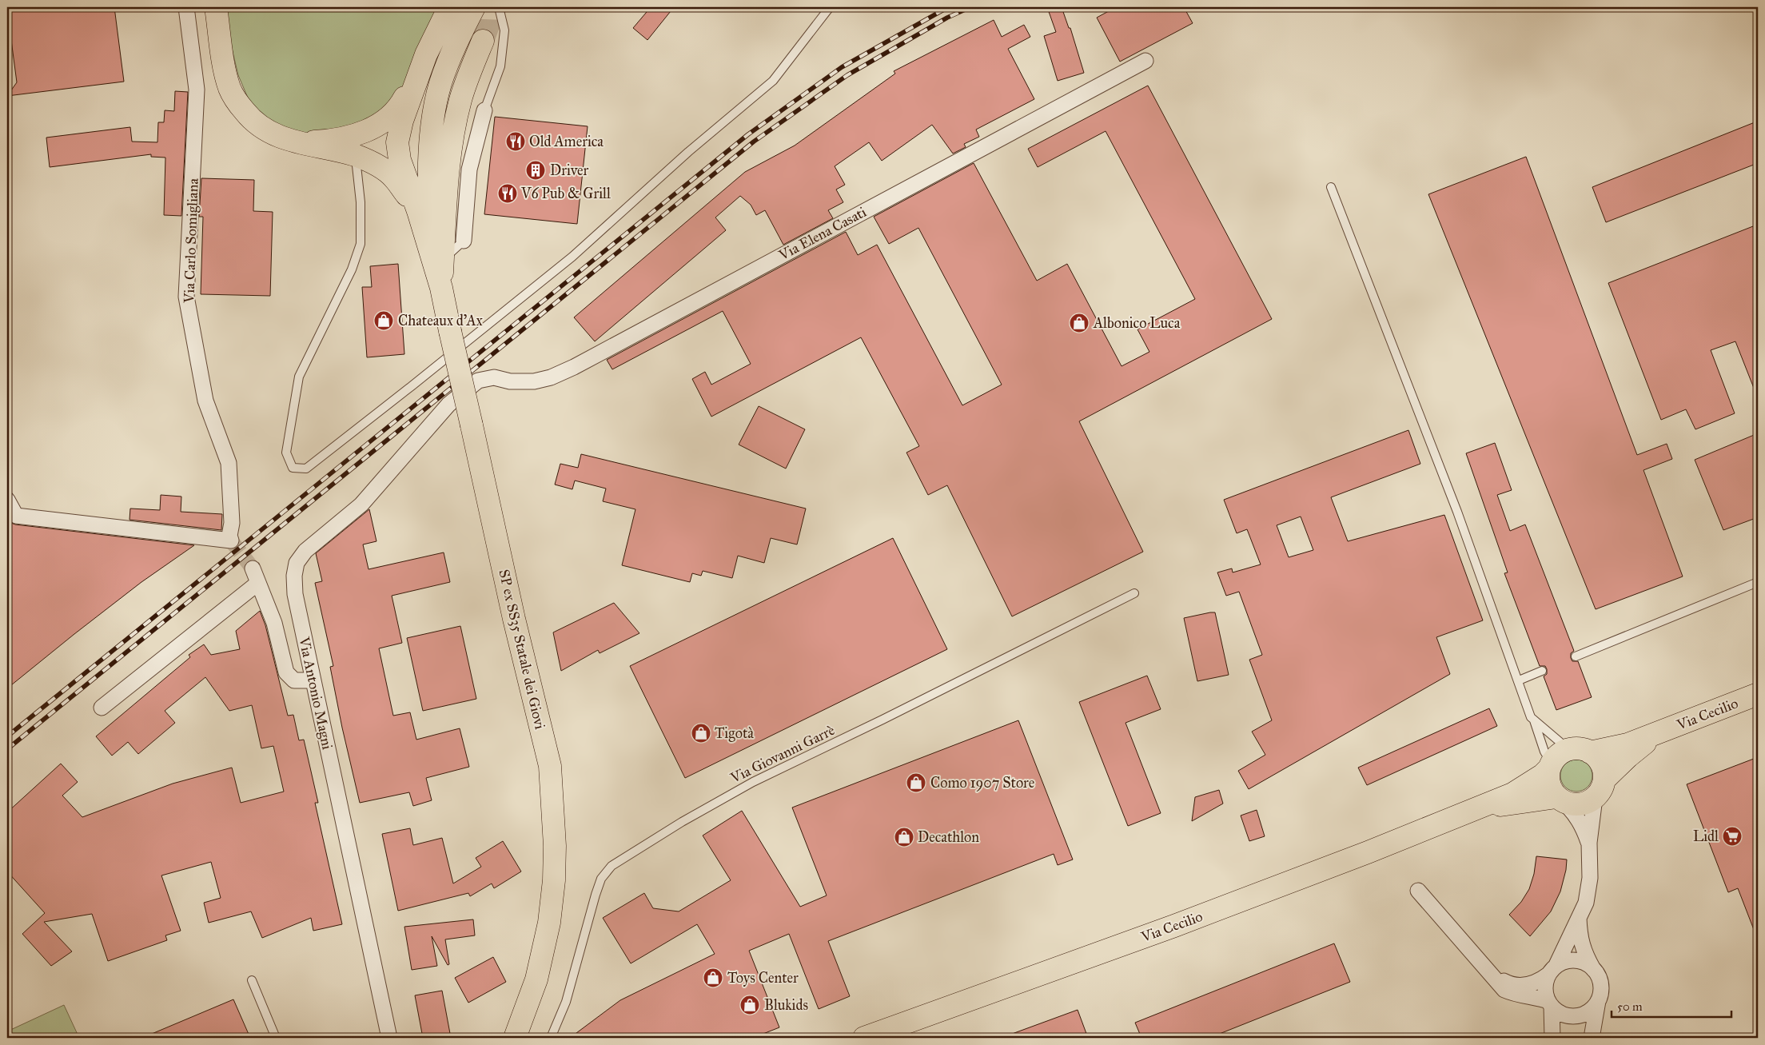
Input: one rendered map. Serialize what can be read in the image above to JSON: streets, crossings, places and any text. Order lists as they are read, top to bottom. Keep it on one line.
{"streets":{"main road":["SP ex SS35 Statale dei Giovi","Via Cecilio"],"street":["Via Elena Casati","Via Carlo Somigliana","Via Antonio Magni"],"lane":["Via Giovanni Garrè"]},"crossings":[["Via Elena Casati","Via Antonio Magni"]],"places":{"restaurant":["Old America","V6 Pub & Grill"],"building":["Driver"],"shop":["Chateaux d'Ax","Albonico Luca","Tigotà","Como 1907 Store","Decathlon","Toys Center","Blukids"],"supermarket":["Lidl"]},"scale_bar":"50 m"}
